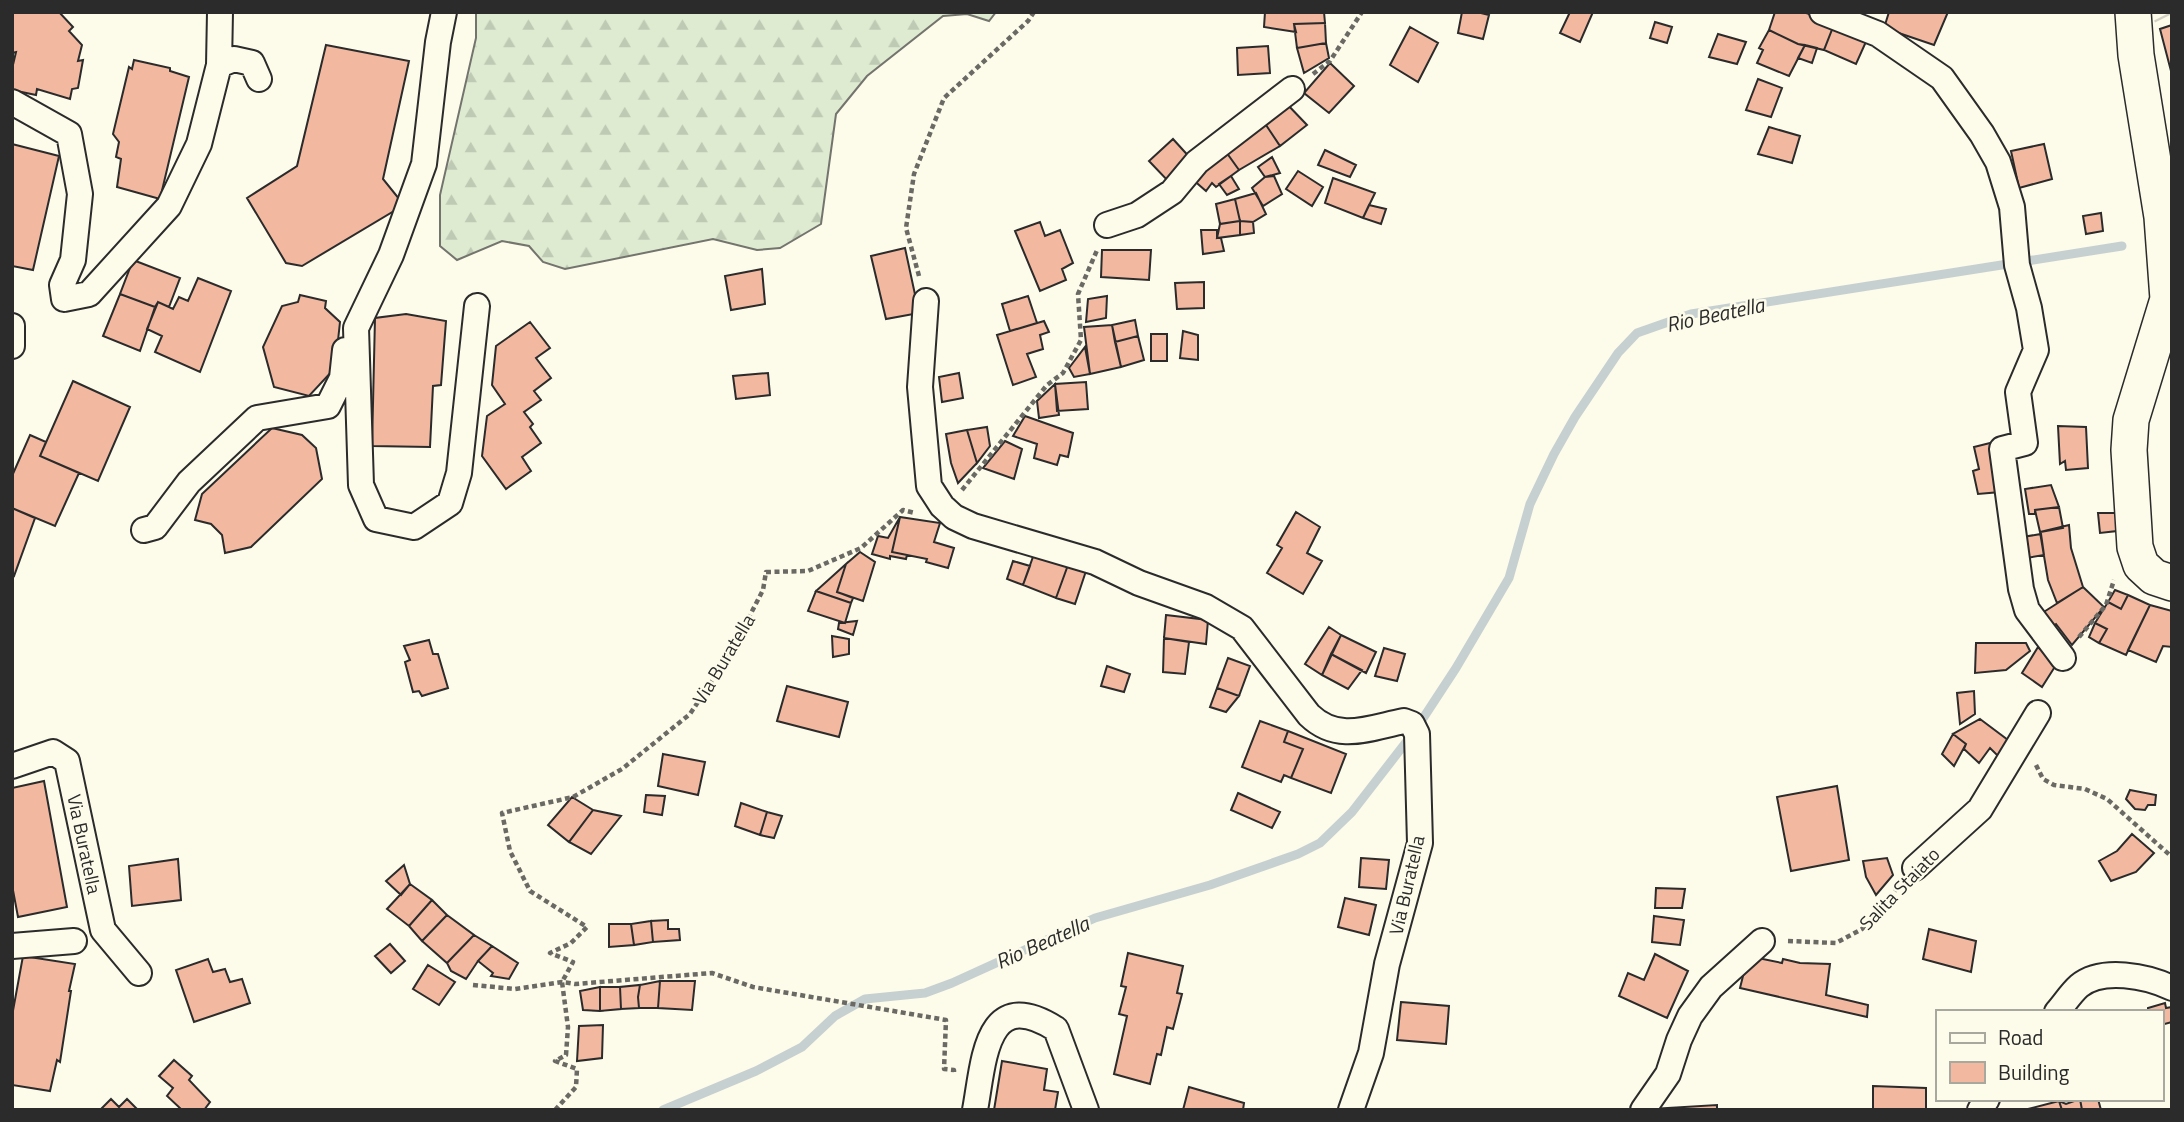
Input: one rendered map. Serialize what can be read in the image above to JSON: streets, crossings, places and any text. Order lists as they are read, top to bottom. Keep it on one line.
{"streets":{"street":["Via Buratella","Salita Staiato"]},"water":["Rio Beatella"],"legend":["Road","Building"]}
